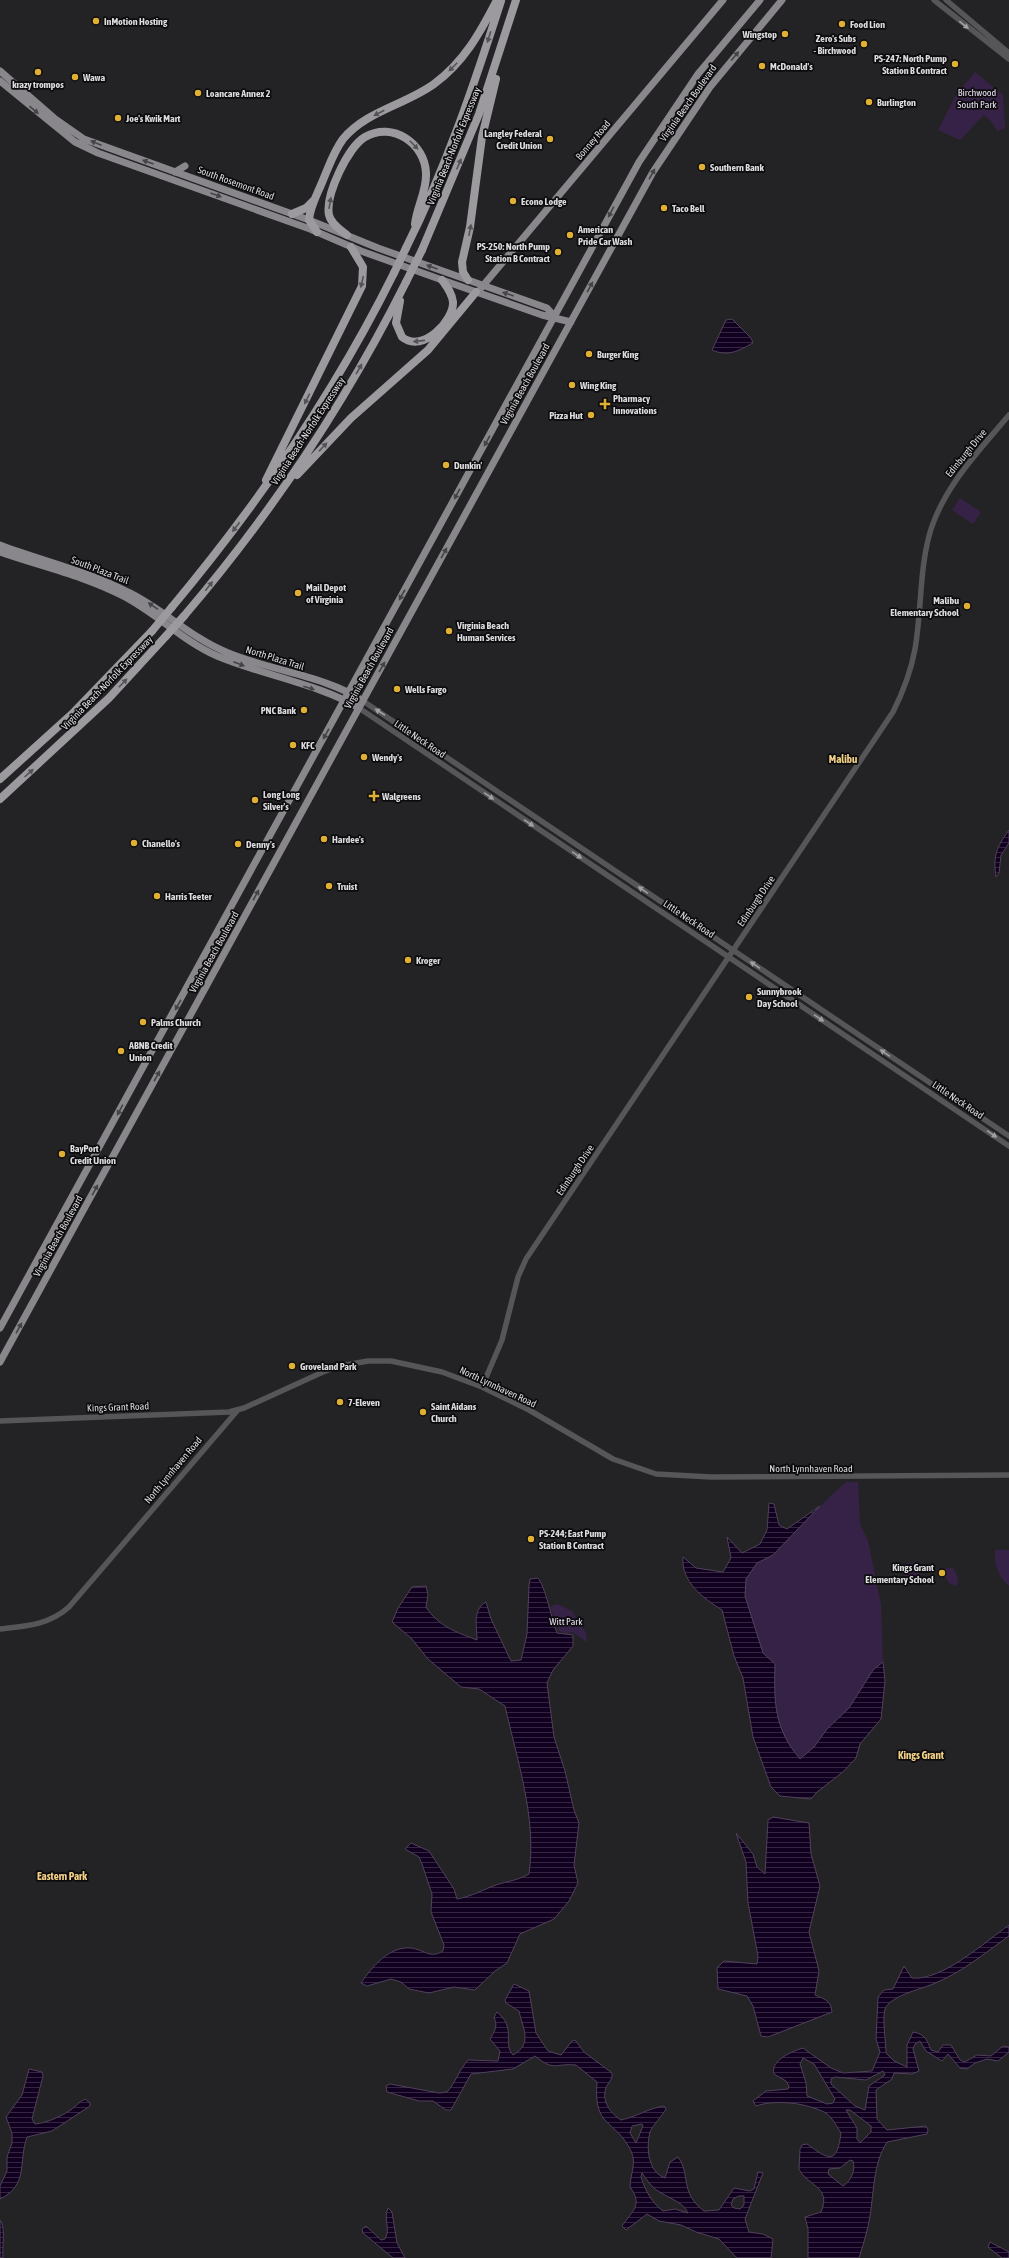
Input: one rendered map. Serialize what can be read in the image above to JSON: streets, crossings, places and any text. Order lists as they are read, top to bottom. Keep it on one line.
{"streets":{"highway":["Virginia Beach-Norfolk Expressway"],"main road":["Virginia Beach Boulevard","Bonney Road","South Rosemont Road","South Plaza Trail","North Plaza Trail"],"street":["Edinburgh Drive","Little Neck Road","North Lynnhaven Road","Kings Grant Road"]},"crossings":[["Virginia Beach Boulevard","South Rosemont Road"],["Virginia Beach Boulevard","North Plaza Trail"],["Virginia Beach Boulevard","Little Neck Road"],["Bonney Road","South Rosemont Road"],["Edinburgh Drive","Little Neck Road"],["Edinburgh Drive","North Lynnhaven Road"],["South Plaza Trail","North Plaza Trail"],["North Plaza Trail","Little Neck Road"],["North Lynnhaven Road","Kings Grant Road"]],"districts":["Malibu","Kings Grant","Eastern Park"],"parks":["Birchwood South Park","Witt Park"],"places":{"other":["InMotion Hosting","Food Lion","Wingstop","Zero's Subs - Birchwood","PS-247: North Pump Station B Contract","McDonald's","krazy trompos","Wawa","Loancare Annex 2","Burlington","Joe's Kwik Mart","Langley Federal Credit Union","Southern Bank","Econo Lodge","Taco Bell","American Pride Car Wash","PS-250: North Pump Station B Contract","Burger King","Wing King","Pizza Hut","Dunkin'","Mail Depot of Virginia","Malibu Elementary School","Virginia Beach Human Services","Wells Fargo","PNC Bank","KFC","Wendy's","Long Long Silver's","Hardee's","Chanello's","Denny's","Truist","Harris Teeter","Kroger","Sunnybrook Day School","Palms Church","ABNB Credit Union","BayPort Credit Union","Groveland Park","7-Eleven","Saint Aidans Church","PS-244; East Pump Station B Contract","Kings Grant Elementary School"],"health":["Pharmacy Innovations","Walgreens"]}}
